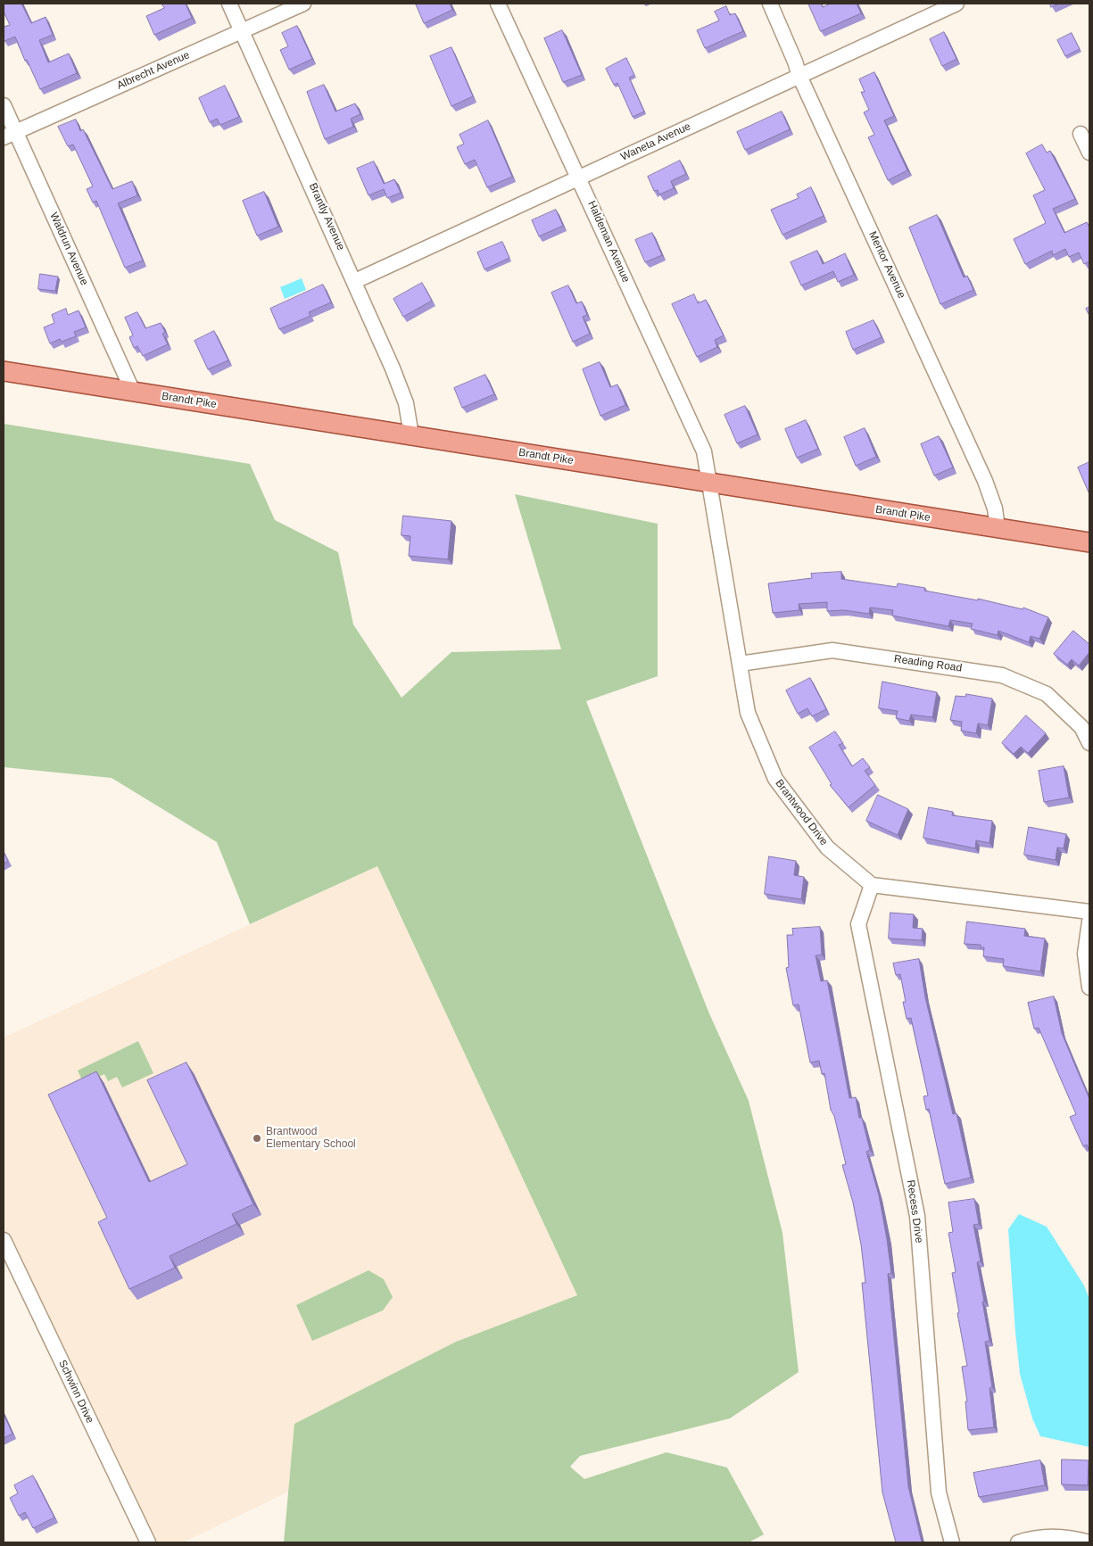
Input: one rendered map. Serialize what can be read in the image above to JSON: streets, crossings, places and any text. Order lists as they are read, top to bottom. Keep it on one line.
{"streets":{"main road":["Brandt Pike"],"street":["Albrecht Avenue","Waneta Avenue","Brantly Avenue","Haldeman Avenue","Waldrun Avenue","Mentor Avenue","Reading Road","Brantwood Drive","Recess Drive","Schwinn Drive"]},"crossings":[["Albrecht Avenue","Brantly Avenue"],["Albrecht Avenue","Waldrun Avenue"],["Waneta Avenue","Brantly Avenue"],["Waneta Avenue","Haldeman Avenue"],["Waneta Avenue","Mentor Avenue"],["Brantly Avenue","Brandt Pike"],["Haldeman Avenue","Brandt Pike"],["Haldeman Avenue","Brantwood Drive"],["Waldrun Avenue","Brandt Pike"],["Mentor Avenue","Brandt Pike"],["Brandt Pike","Brantwood Drive"],["Reading Road","Brantwood Drive"],["Brantwood Drive","Recess Drive"]],"places":["Brantwood Elementary School"]}
